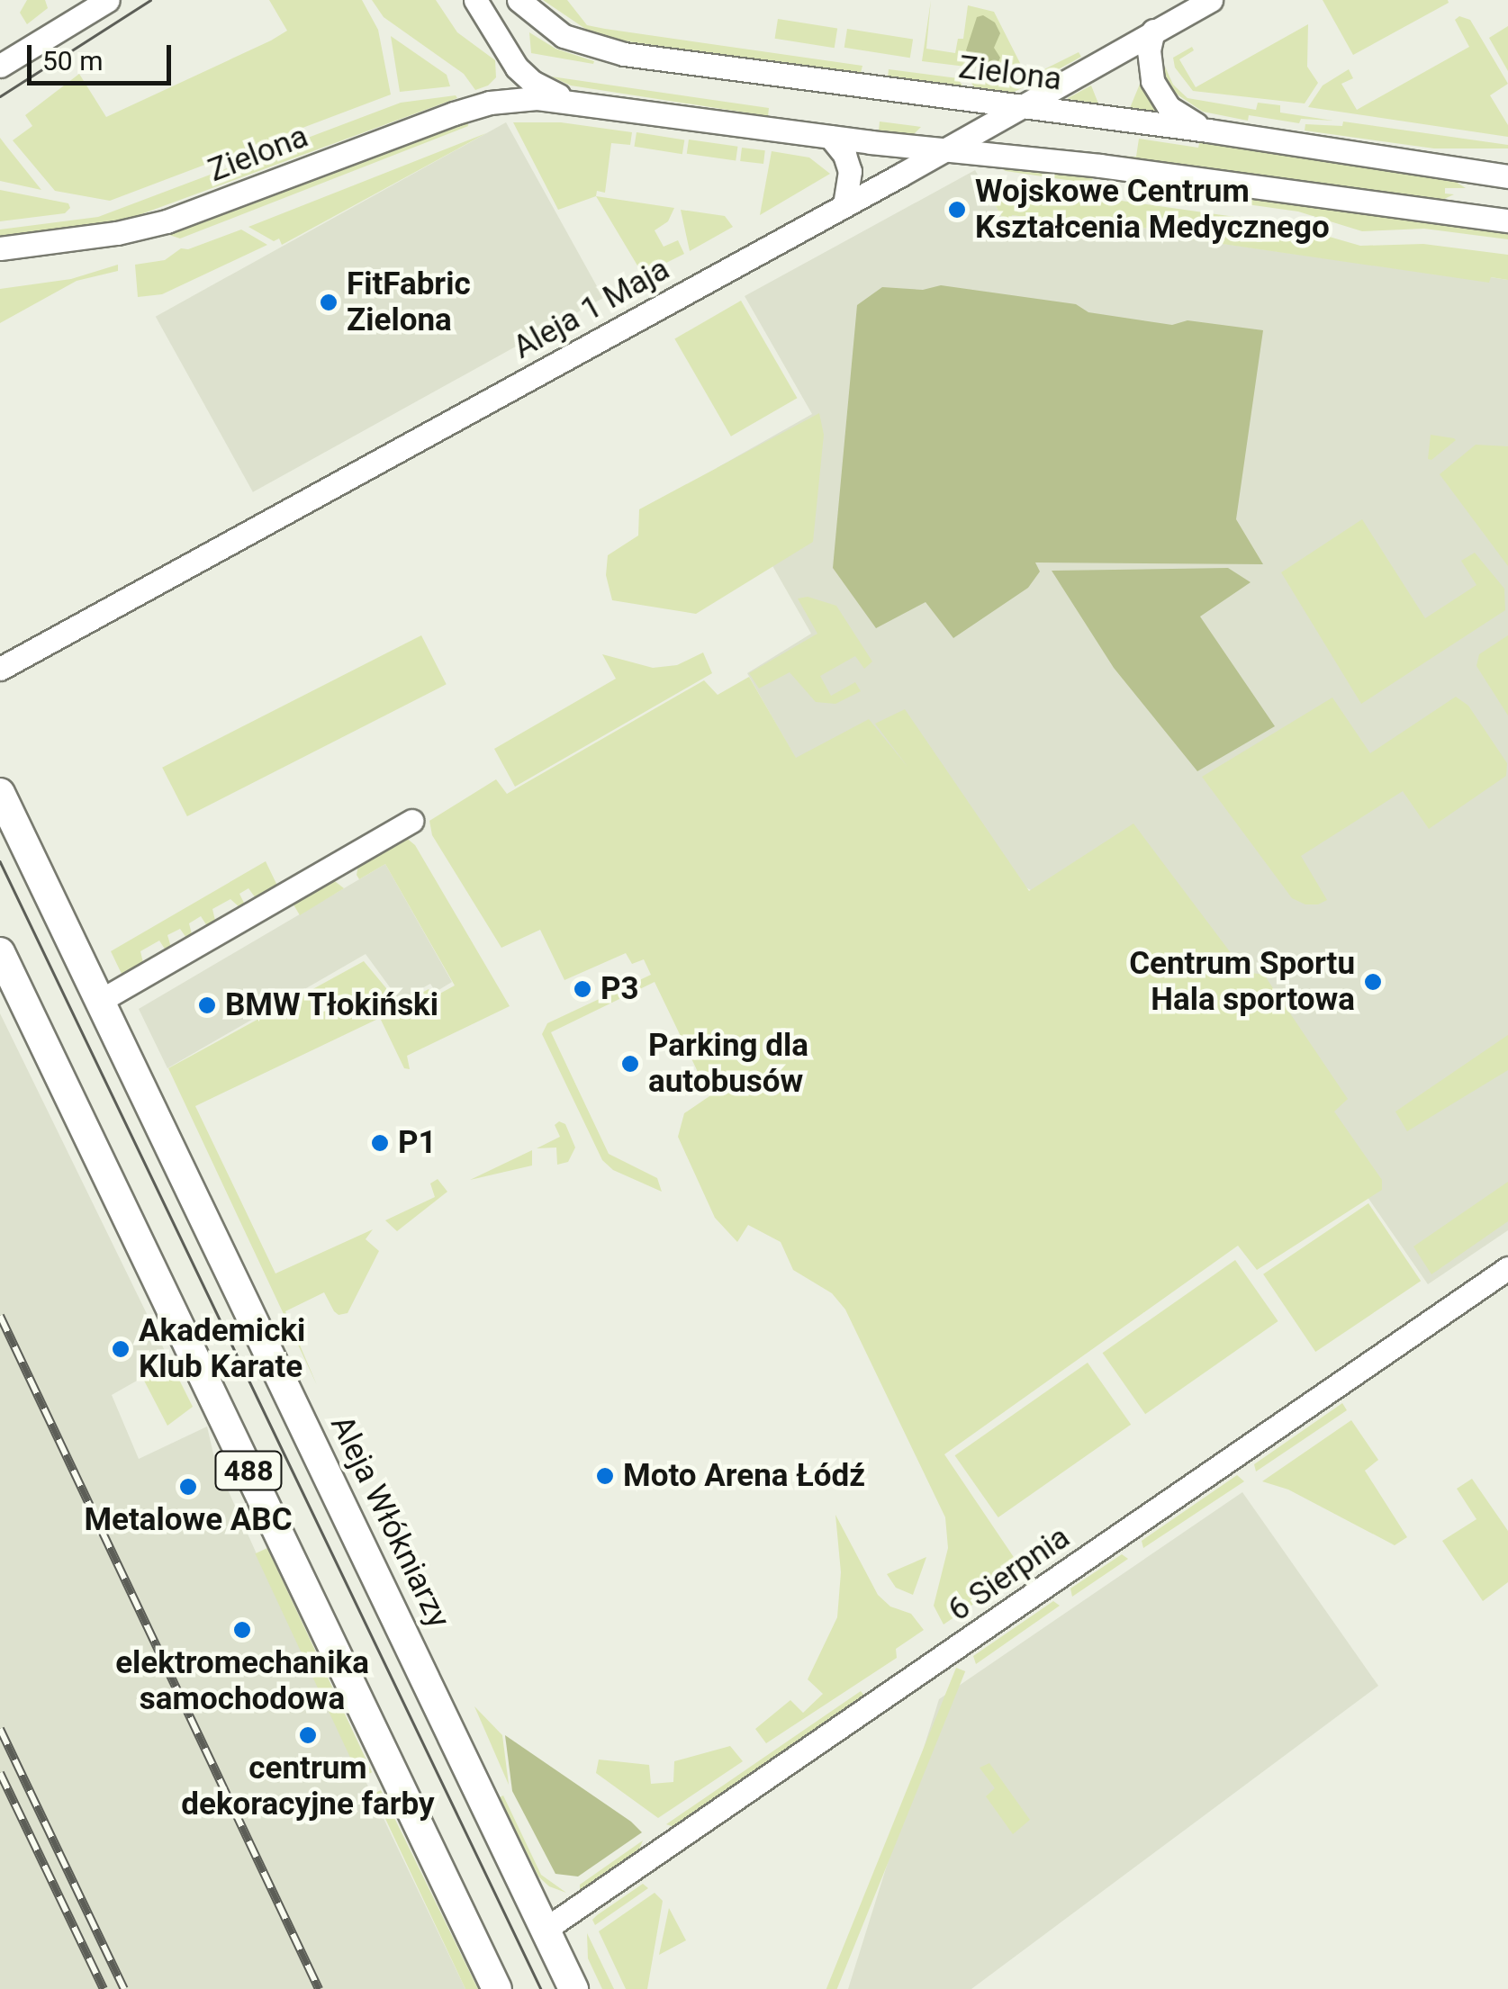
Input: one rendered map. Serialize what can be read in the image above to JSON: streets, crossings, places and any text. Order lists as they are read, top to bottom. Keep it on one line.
{"streets":{"main road":["488","Aleja Włókniarzy"],"street":["Zielona","Aleja 1 Maja","6 Sierpnia"]},"crossings":[["Zielona","Aleja 1 Maja"],["Aleja Włókniarzy","6 Sierpnia"]],"places":["Wojskowe Centrum Kształcenia Medycznego","FitFabric Zielona","Centrum Sportu Hala sportowa","P3","BMW Tłokiński","Parking dla autobusów","P1","Akademicki Klub Karate","Moto Arena Łódź","Metalowe ABC","elektromechanika samochodowa","centrum dekoracyjne farby"],"scale_bar":"50 m"}
